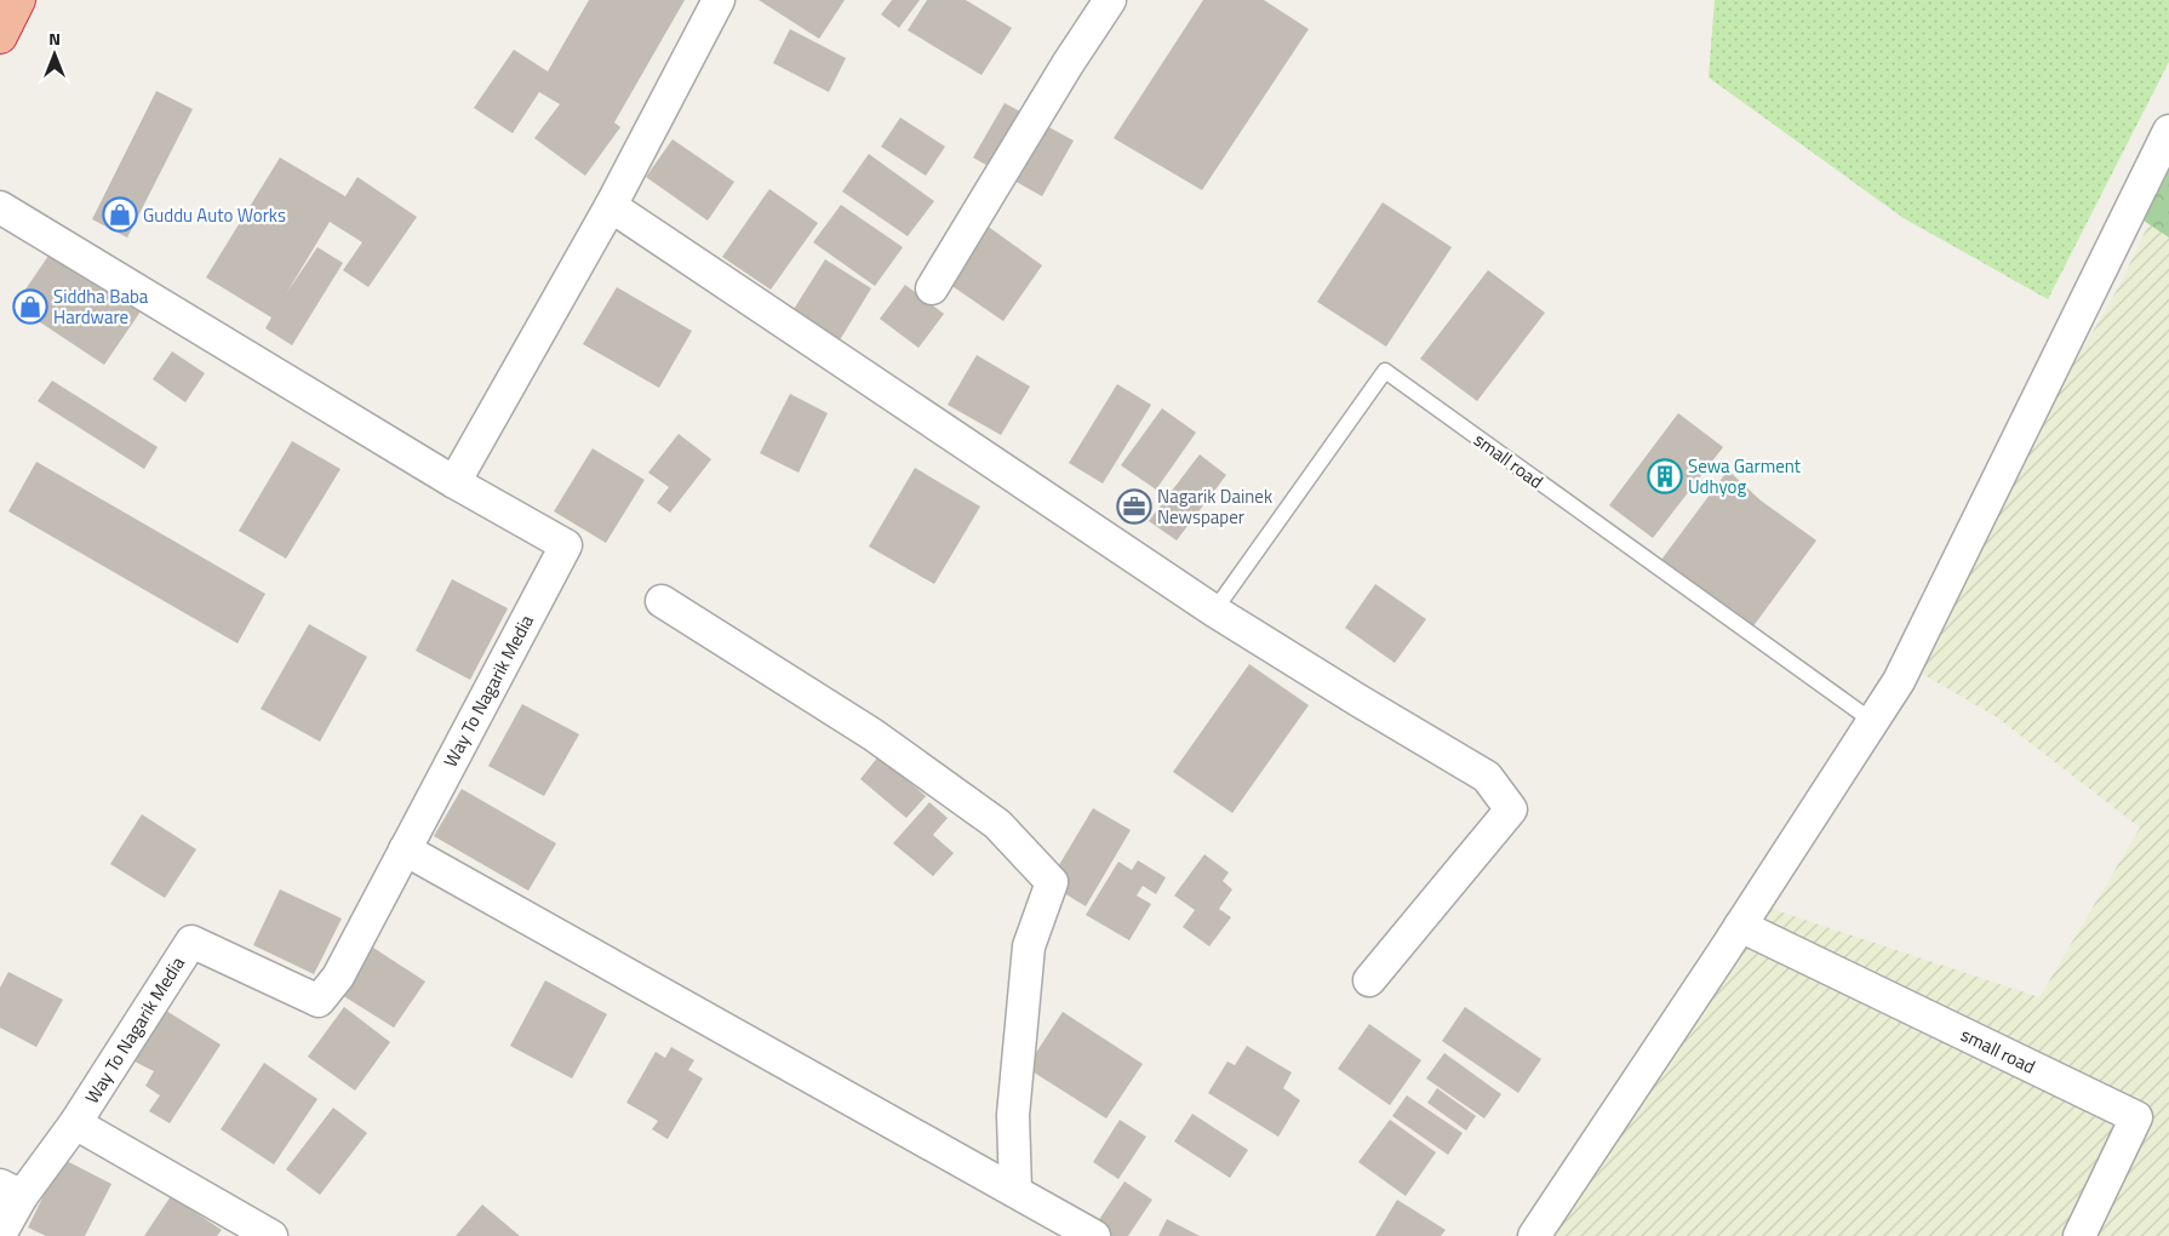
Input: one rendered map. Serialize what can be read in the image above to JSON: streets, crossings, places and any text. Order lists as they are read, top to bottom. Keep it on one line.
{"streets":{"street":["small road","Way To Nagarik Media"]},"places":{"shop":["Guddu Auto Works","Siddha Baba Hardware"],"building":["Sewa Garment Udhyog"],"office":["Nagarik Dainek Newspaper"]},"north":"top"}
